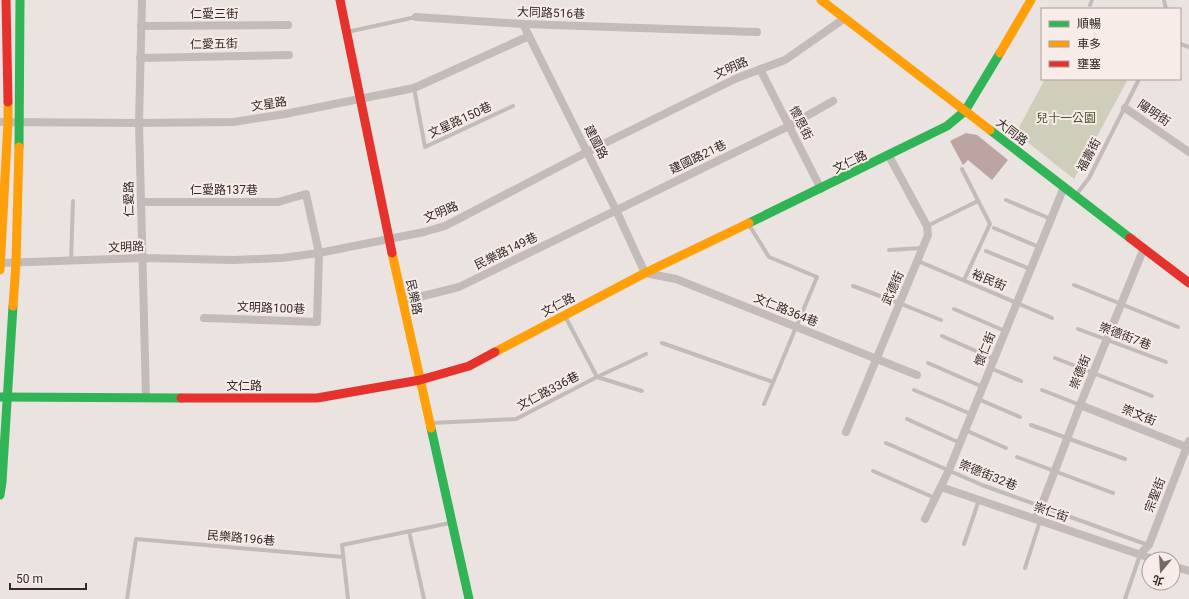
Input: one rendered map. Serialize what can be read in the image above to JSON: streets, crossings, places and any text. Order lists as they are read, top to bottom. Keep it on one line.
{"streets":{"main road":["大同路","文仁路","民樂路"],"street":["大同路516巷","仁愛三街","仁愛五街","文明路","文星路","陽明街","懷恩街","建國路","建國路21巷","仁愛路137巷","仁愛路","民樂路149巷","武德街","文明路100巷","文仁路364巷","懷仁街","崇德街","崇文街","宗聖街","崇仁街"],"lane":["文星路150巷","福壽街","裕民街","崇德街7巷","文仁路336巷","崇德街32巷","民樂路196巷"]},"crossings":[["大同路516巷","建國路"],["大同路516巷","民樂路"],["仁愛三街","仁愛路"],["仁愛五街","仁愛路"],["文明路","懷恩街"],["文明路","大同路"],["文明路","建國路"],["文明路","仁愛路137巷"],["文明路","仁愛路"],["文明路","民樂路"],["文明路","文明路100巷"],["文星路","文星路150巷"],["文星路","建國路"],["文星路","仁愛路"],["文星路","民樂路"],["陽明街","福壽街"],["懷恩街","建國路21巷"],["懷恩街","文仁路"],["大同路","福壽街"],["大同路","文仁路"],["大同路","懷仁街"],["大同路","崇德街"],["建國路","建國路21巷"],["建國路","文仁路"],["建國路","民樂路149巷"],["建國路","文仁路364巷"],["建國路21巷","民樂路149巷"],["文仁路","仁愛路"],["文仁路","民樂路"],["文仁路","文仁路364巷"],["仁愛路137巷","仁愛路"],["仁愛路137巷","文明路100巷"],["民樂路149巷","民樂路"],["裕民街","武德街"],["裕民街","懷仁街"],["武德街","文仁路364巷"],["民樂路","文仁路336巷"],["崇德街7巷","崇德街"],["懷仁街","崇德街32巷"],["懷仁街","崇仁街"],["崇德街","崇文街"],["崇德街","崇德街32巷"],["崇文街","宗聖街"],["崇德街32巷","宗聖街"],["宗聖街","崇仁街"]],"parks":["兒十一公園"],"legend":["順暢","車多","壅塞"],"scale_bar":"50 m","north":"bottom"}
